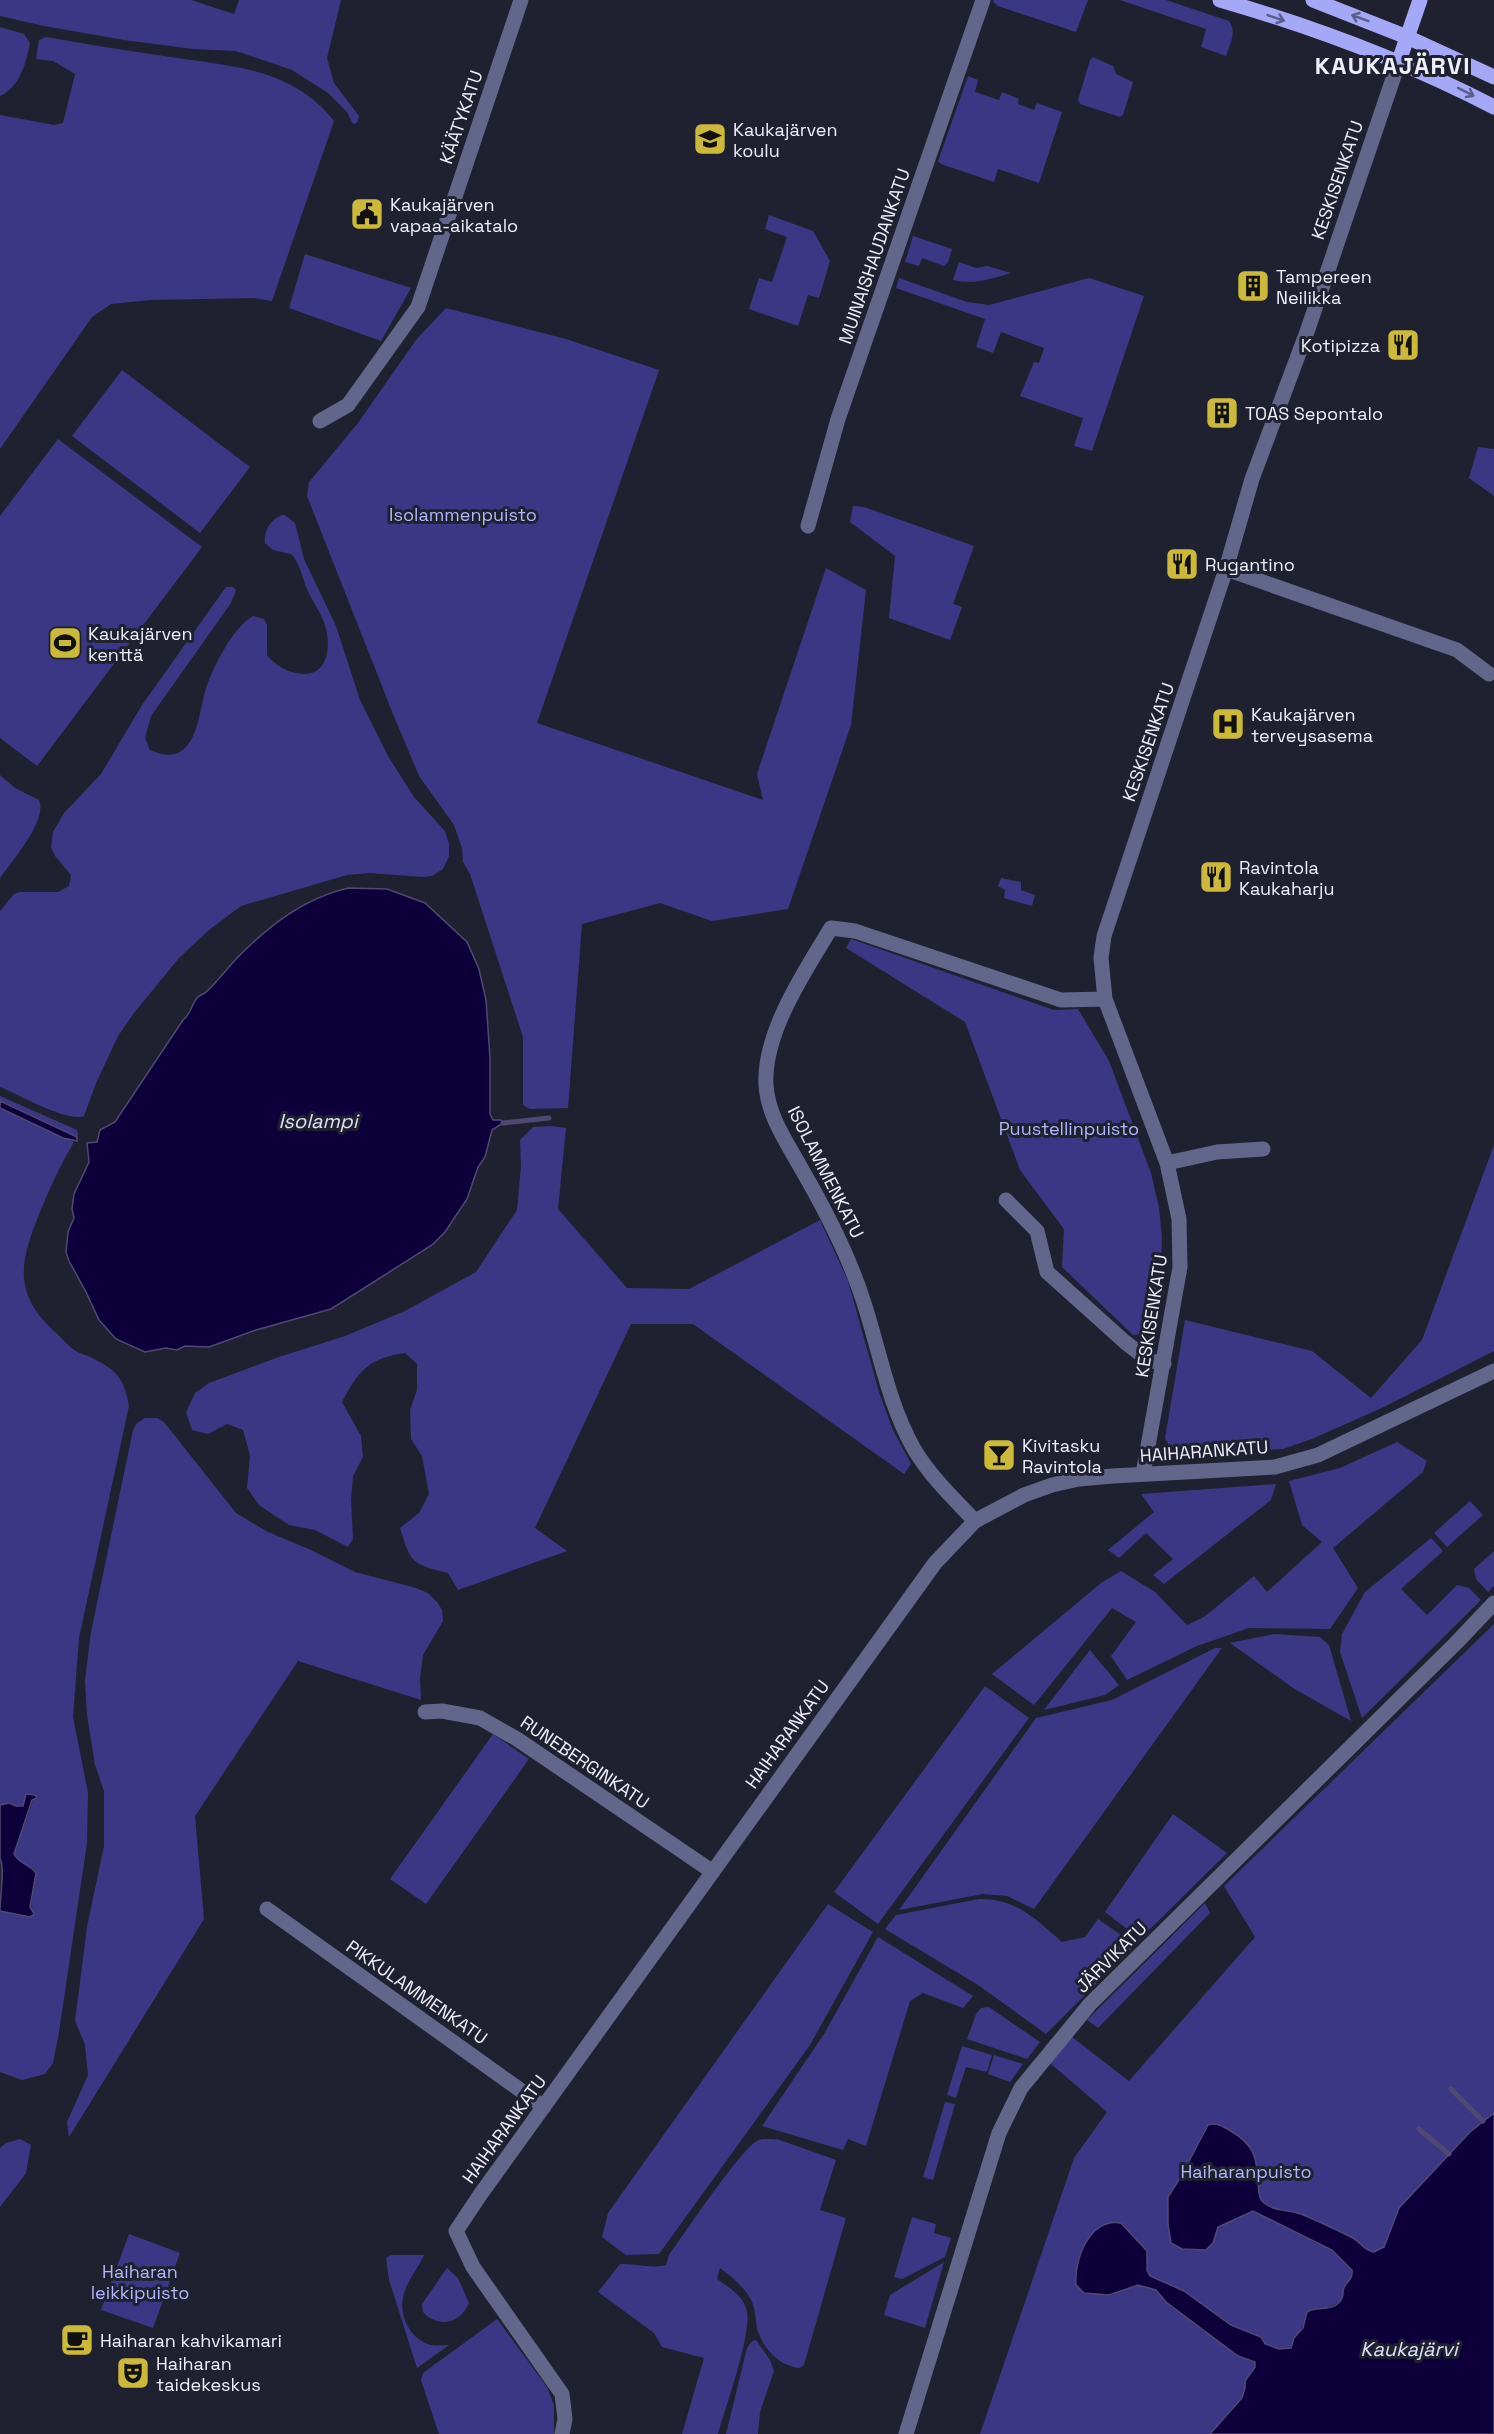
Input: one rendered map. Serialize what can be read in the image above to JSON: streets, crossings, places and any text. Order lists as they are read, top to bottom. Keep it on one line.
{"streets":{"main road":["KESKISENKATU"],"street":["KÄÄTYKATU","MUINAISHAUDANKATU","ISOLAMMENKATU","HAIHARANKATU","RUNEBERGINKATU","JÄRVIKATU","PIKKULAMMENKATU"]},"crossings":[["KESKISENKATU","ISOLAMMENKATU"],["KESKISENKATU","HAIHARANKATU"],["ISOLAMMENKATU","HAIHARANKATU"],["HAIHARANKATU","RUNEBERGINKATU"],["HAIHARANKATU","PIKKULAMMENKATU"]],"districts":["KAUKAJÄRVI"],"water":["Isolampi","Kaukajärvi"],"parks":["Isolammenpuisto","Puustellinpuisto","Haiharanpuisto","Haiharan leikkipuisto"],"places":{"school or university":["Kaukajärven koulu"],"public building":["Kaukajärven vapaa-aikatalo"],"building":["Tampereen Neilikka","TOAS Sepontalo"],"restaurant":["Kotipizza","Rugantino","Ravintola Kaukaharju"],"sports":["Kaukajärven kenttä"],"hospital":["Kaukajärven terveysasema"],"bar":["Kivitasku Ravintola"],"cafe":["Haiharan kahvikamari"],"theatre":["Haiharan taidekeskus"]}}
